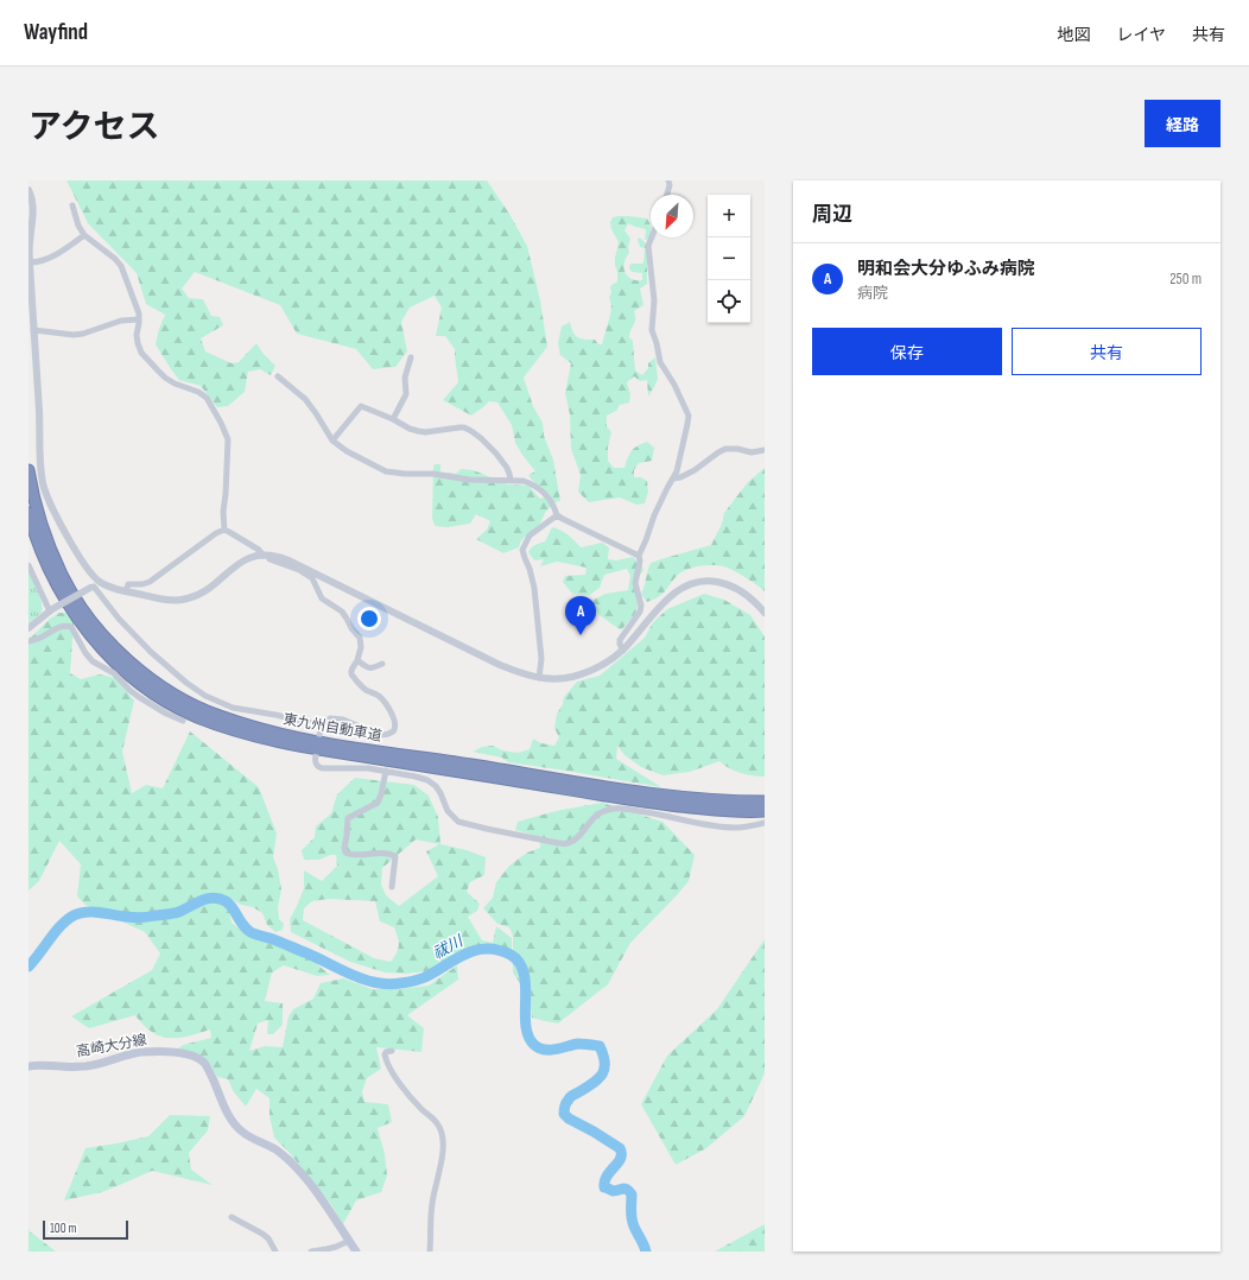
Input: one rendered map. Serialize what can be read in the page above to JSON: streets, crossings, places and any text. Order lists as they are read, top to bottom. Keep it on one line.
{"streets":{"highway":["東九州自動車道"],"main road":["高崎大分線"]},"water":["祓川"],"scale_bar":"100 m","north":"bottom left","page":{"header":"Wayfind","nav":["地図","レイヤ","共有"],"title":"アクセス","buttons":["経路",["保存","共有"]],"heading":"周辺","map_buttons":["+","−"],"list":[{"mark":"A","name":"明和会大分ゆふみ病院","note":"病院","value":"250 m"}],"pins":"A","scale":"100 m"}}
